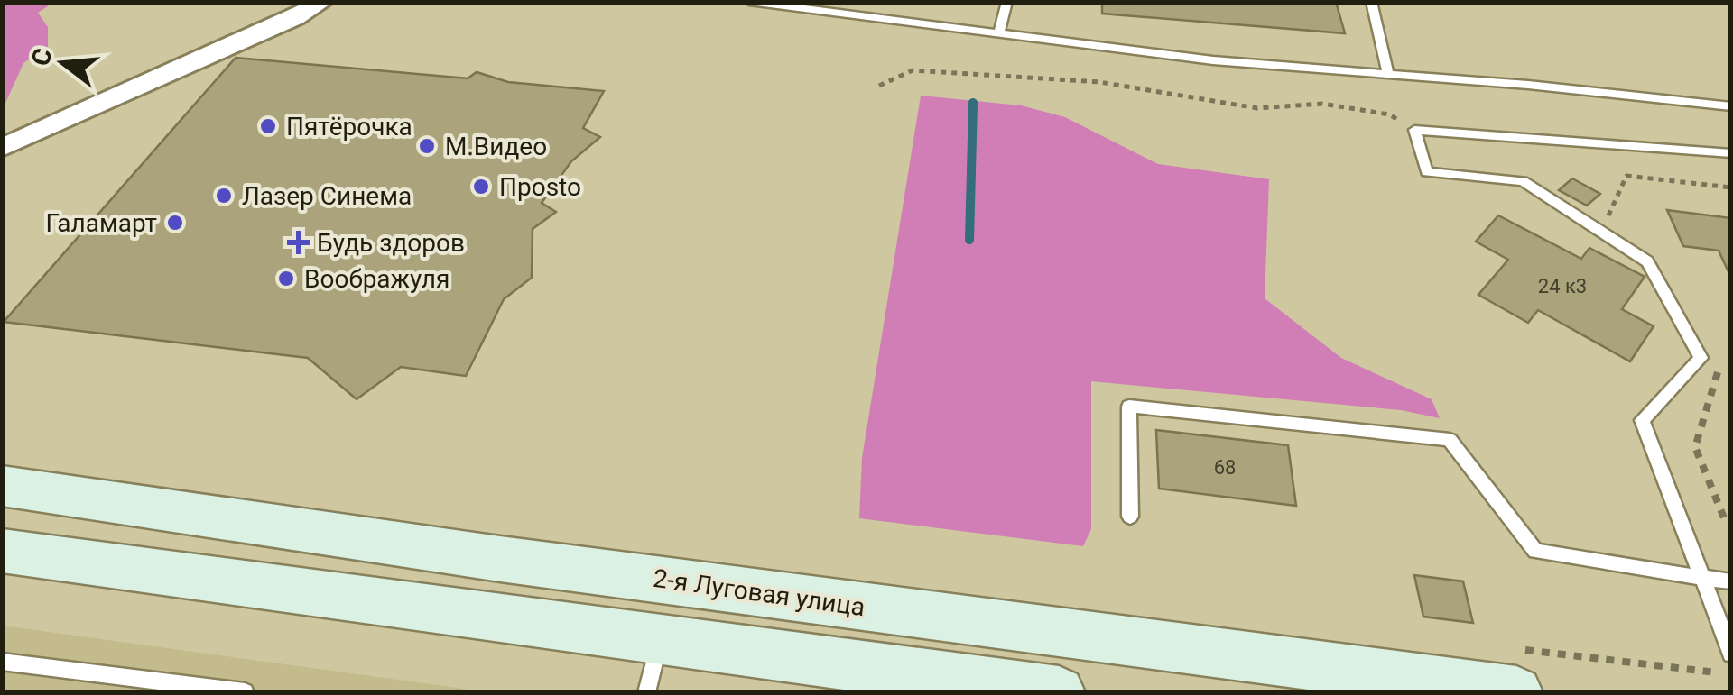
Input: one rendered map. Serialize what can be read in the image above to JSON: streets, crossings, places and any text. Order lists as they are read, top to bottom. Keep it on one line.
{"streets":{"main road":["2-я Луговая улица"]},"places":{"other":["Пятёрочка","М.Видео","Проsto","Лазер Синема","Галамарт","Воображуля"],"health":["Будь здоров"]},"house_numbers":["24 к3","68"],"north":"left"}
